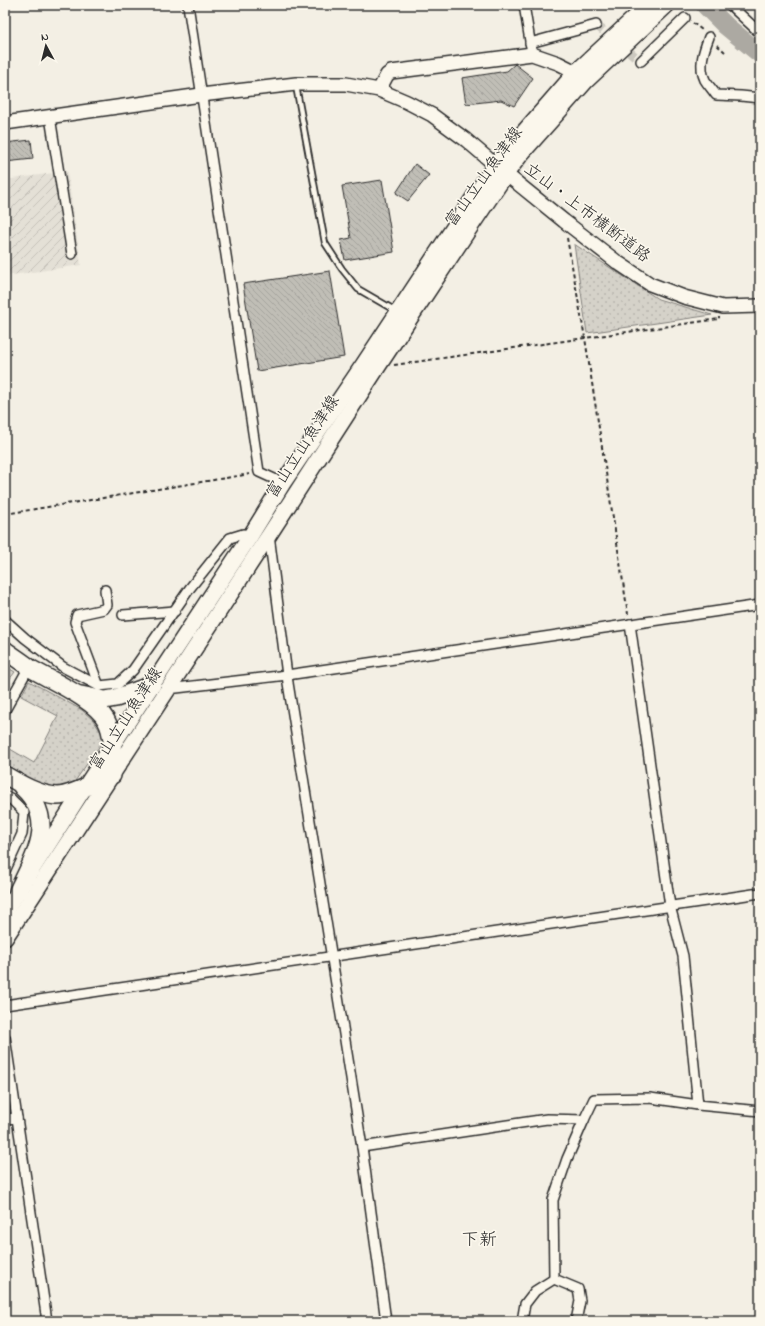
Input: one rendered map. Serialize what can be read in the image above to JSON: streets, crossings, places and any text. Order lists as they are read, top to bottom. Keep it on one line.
{"streets":{"main road":["富山立山魚津線"],"street":["立山・上市横断道路"]},"crossings":[["富山立山魚津線","立山・上市横断道路"]],"districts":["下新"],"north":"top"}
